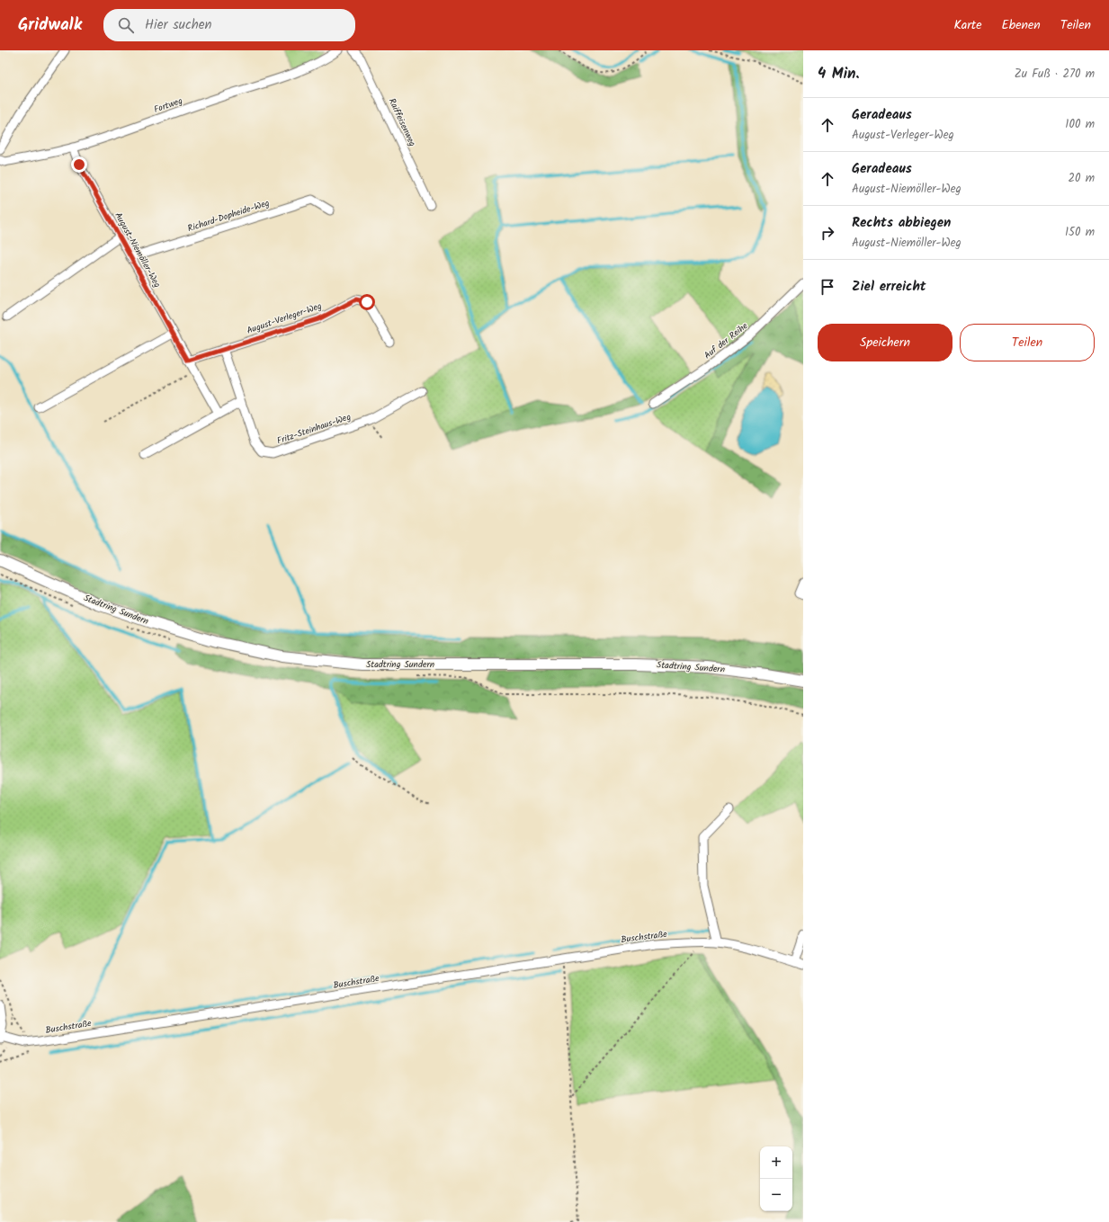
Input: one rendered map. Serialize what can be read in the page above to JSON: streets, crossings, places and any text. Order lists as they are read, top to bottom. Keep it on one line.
{"streets":{"main road":["Stadtring Sundern"],"street":["Fortweg","Raiffeisenweg","Richard-Dopheide-Weg","August-Niemöller-Weg","August-Verleger-Weg","Auf der Reihe","Fritz-Steinhaus-Weg","Buschstraße"]},"crossings":[["Fortweg","August-Niemöller-Weg"],["Richard-Dopheide-Weg","August-Niemöller-Weg"]],"page":{"header":"Gridwalk","search":"Hier suchen","nav":["Karte","Ebenen","Teilen"],"heading":["4 Min.","Zu Fuß · 270 m"],"list":[["Geradeaus","August-Verleger-Weg","100 m"],["Geradeaus","August-Niemöller-Weg","20 m"],["Rechts abbiegen","August-Niemöller-Weg","150 m"],"Ziel erreicht"],"buttons":["Speichern","Teilen"],"map_buttons":["+","−"]}}
